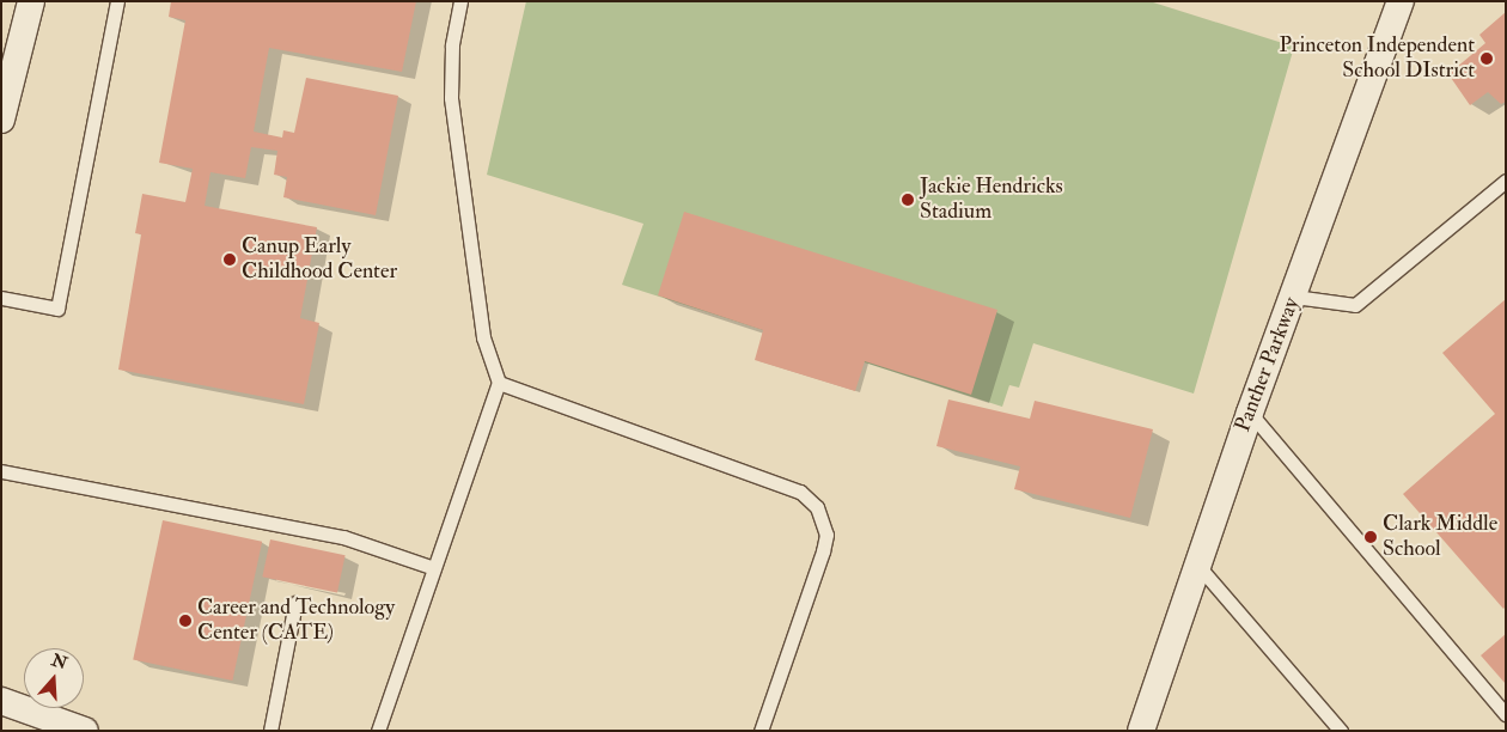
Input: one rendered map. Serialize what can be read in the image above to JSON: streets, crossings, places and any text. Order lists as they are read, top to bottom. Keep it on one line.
{"streets":{"street":["Panther Parkway"]},"places":["Princeton Independent School DIstrict","Jackie Hendricks Stadium","Canup Early Childhood Center","Clark Middle School","Career and Technology Center (CATE)"],"north":"top"}
